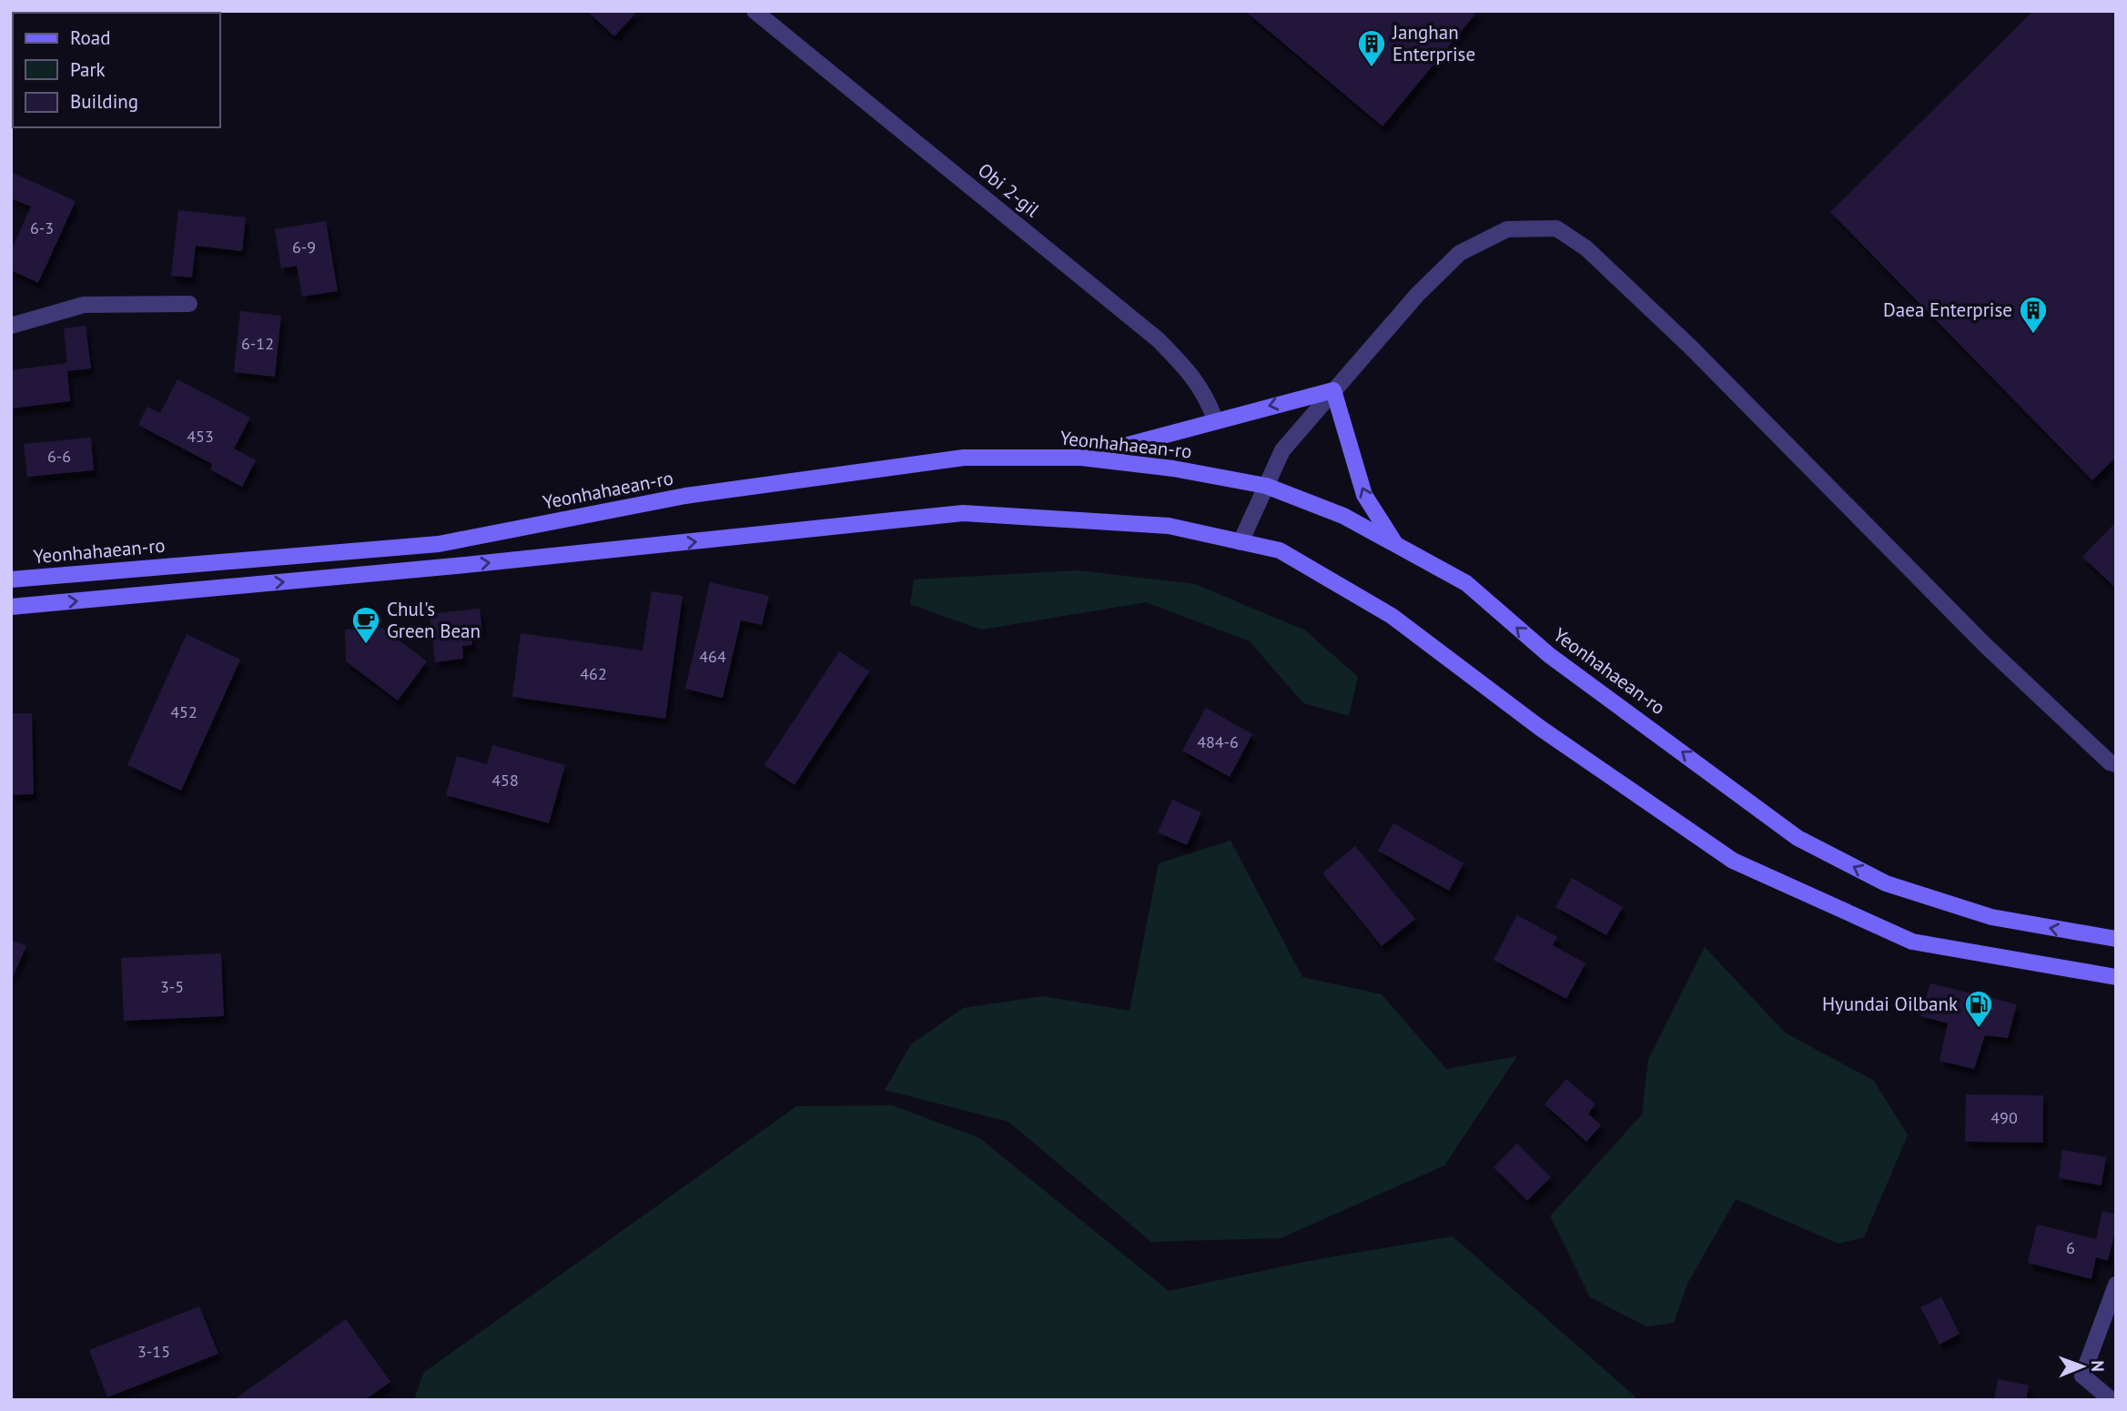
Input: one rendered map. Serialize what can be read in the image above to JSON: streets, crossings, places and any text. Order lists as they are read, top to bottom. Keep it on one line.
{"streets":{"street":["Obi 2-gil","Yeonhahaean-ro"]},"places":{"building":["Janghan Enterprise","Daea Enterprise"],"cafe":["Chul's Green Bean"],"fuel station":["Hyundai Oilbank"]},"house_numbers":["6-3","6-9","6-12","453","6-6","464","462","452","484-6","458","3-5","490","6","3-15"],"legend":["Road","Park","Building"],"north":"right"}
